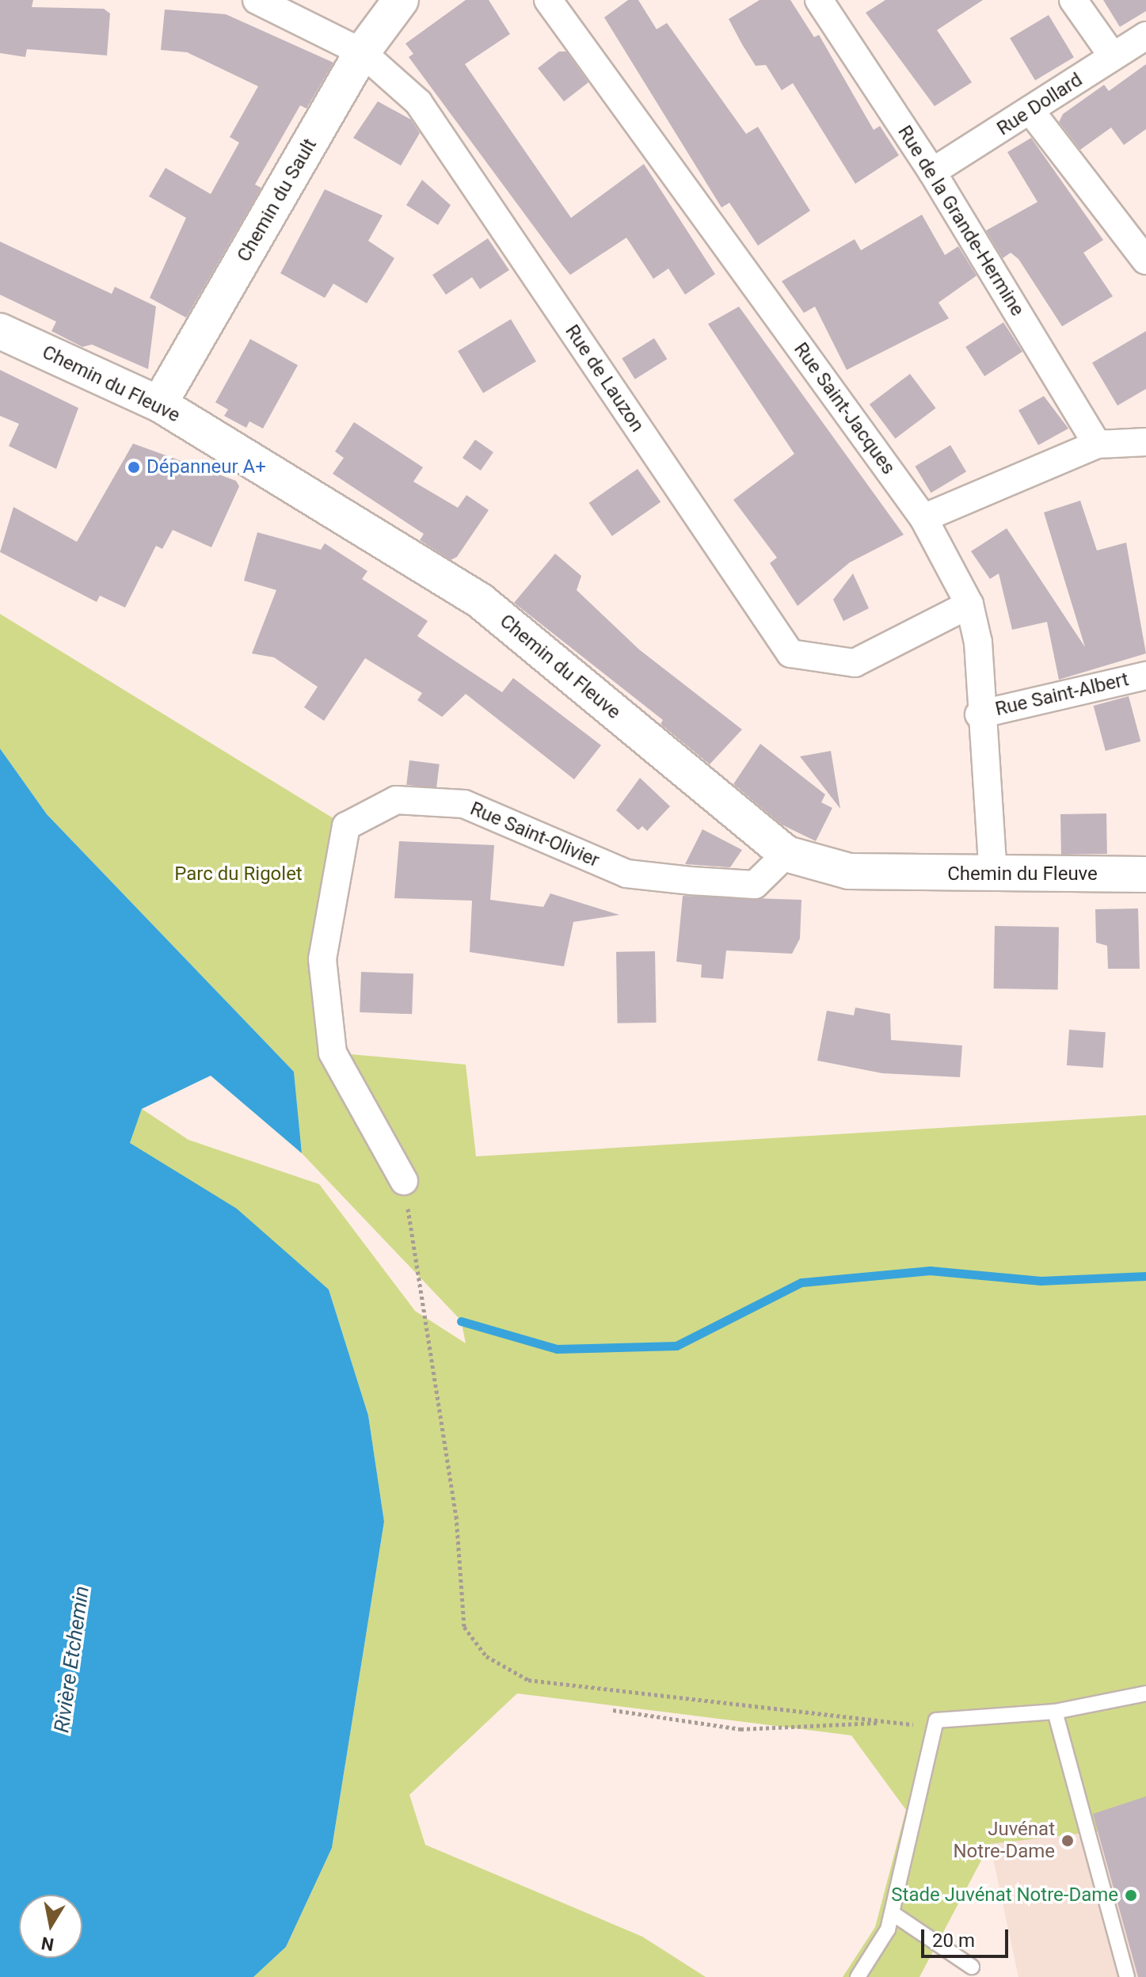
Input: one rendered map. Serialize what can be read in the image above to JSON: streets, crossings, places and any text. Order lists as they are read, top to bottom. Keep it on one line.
{"streets":{"street":["Rue Dollard","Chemin du Sault","Rue de la Grande-Hermine","Rue de Lauzon","Chemin du Fleuve","Rue Saint-Jacques","Rue Saint-Albert","Rue Saint-Olivier"]},"crossings":[["Rue Dollard","Rue de la Grande-Hermine"],["Chemin du Sault","Rue de Lauzon"],["Chemin du Sault","Chemin du Fleuve"],["Rue de Lauzon","Rue Saint-Jacques"],["Chemin du Fleuve","Rue Saint-Jacques"],["Chemin du Fleuve","Rue Saint-Olivier"],["Rue Saint-Jacques","Rue Saint-Albert"]],"water":["Rivière Etchemin"],"parks":["Parc du Rigolet"],"places":["Dépanneur A+","Juvénat Notre-Dame","Stade Juvénat Notre-Dame"],"scale_bar":"20 m","north":"bottom"}
